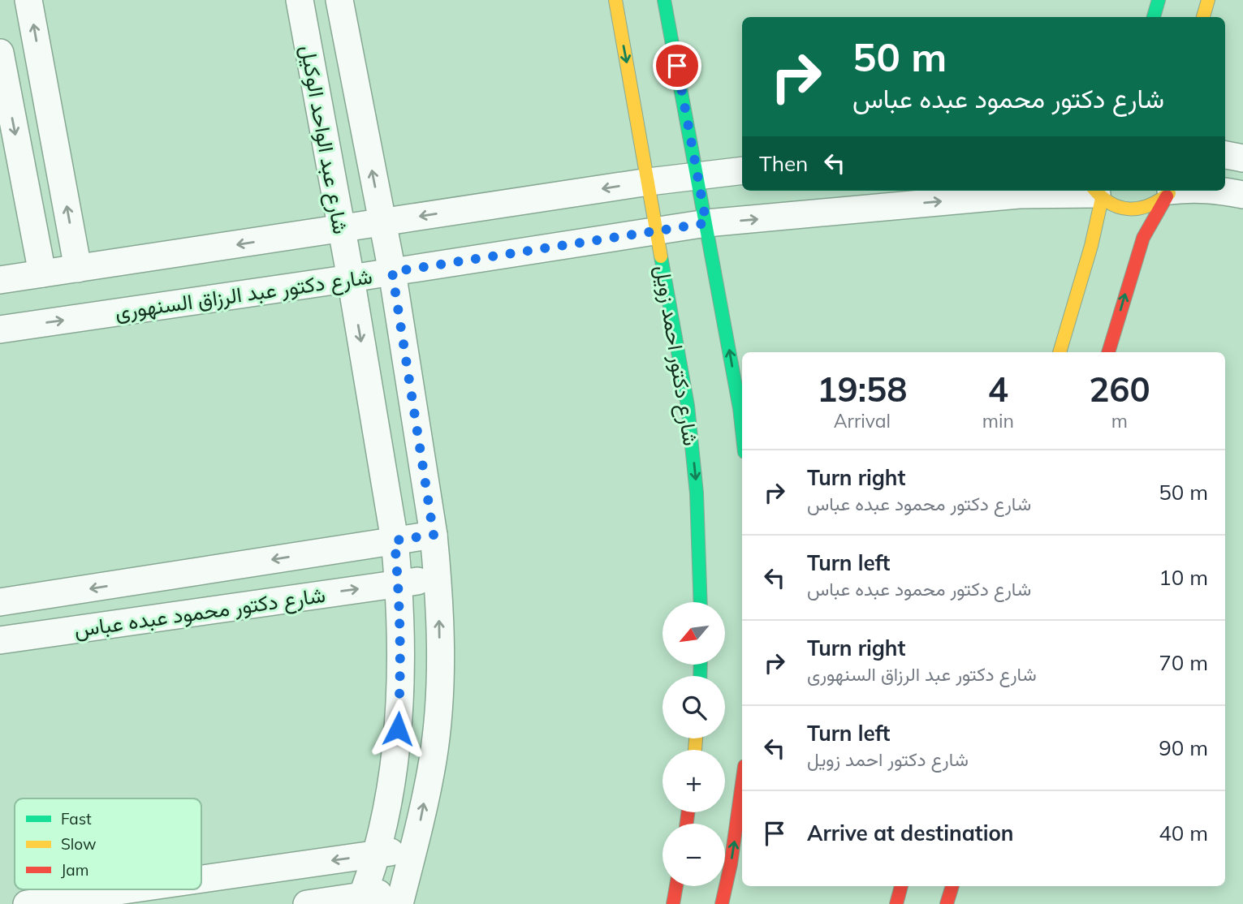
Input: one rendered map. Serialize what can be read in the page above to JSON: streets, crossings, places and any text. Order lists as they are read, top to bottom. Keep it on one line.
{"streets":{"street":["شارع عبد الواحد الوكيل","شارع دكتور عبد الرزاق السنهورى","شارع دكتور احمد زويل","شارع دكتور محمود عبده عباس"]},"crossings":[["شارع عبد الواحد الوكيل","شارع دكتور عبد الرزاق السنهورى"],["شارع دكتور عبد الرزاق السنهورى","شارع دكتور احمد زويل"]],"legend":["Fast","Slow","Jam"],"north":"bottom left","page":{"turn":["50 m","شارع دكتور محمود عبده عباس"],"then":"Then","eta":["19:58","Arrival","4","min","260","m"],"list":[{"name":"Turn right","note":"شارع دكتور محمود عبده عباس","value":"50 m"},{"name":"Turn left","note":"شارع دكتور محمود عبده عباس","value":"10 m"},{"name":"Turn right","note":"شارع دكتور عبد الرزاق السنهورى","value":"70 m"},{"name":"Turn left","note":"شارع دكتور احمد زويل","value":"90 m"},{"name":"Arrive at destination","value":"40 m"}],"map_buttons":["+","−"]}}
